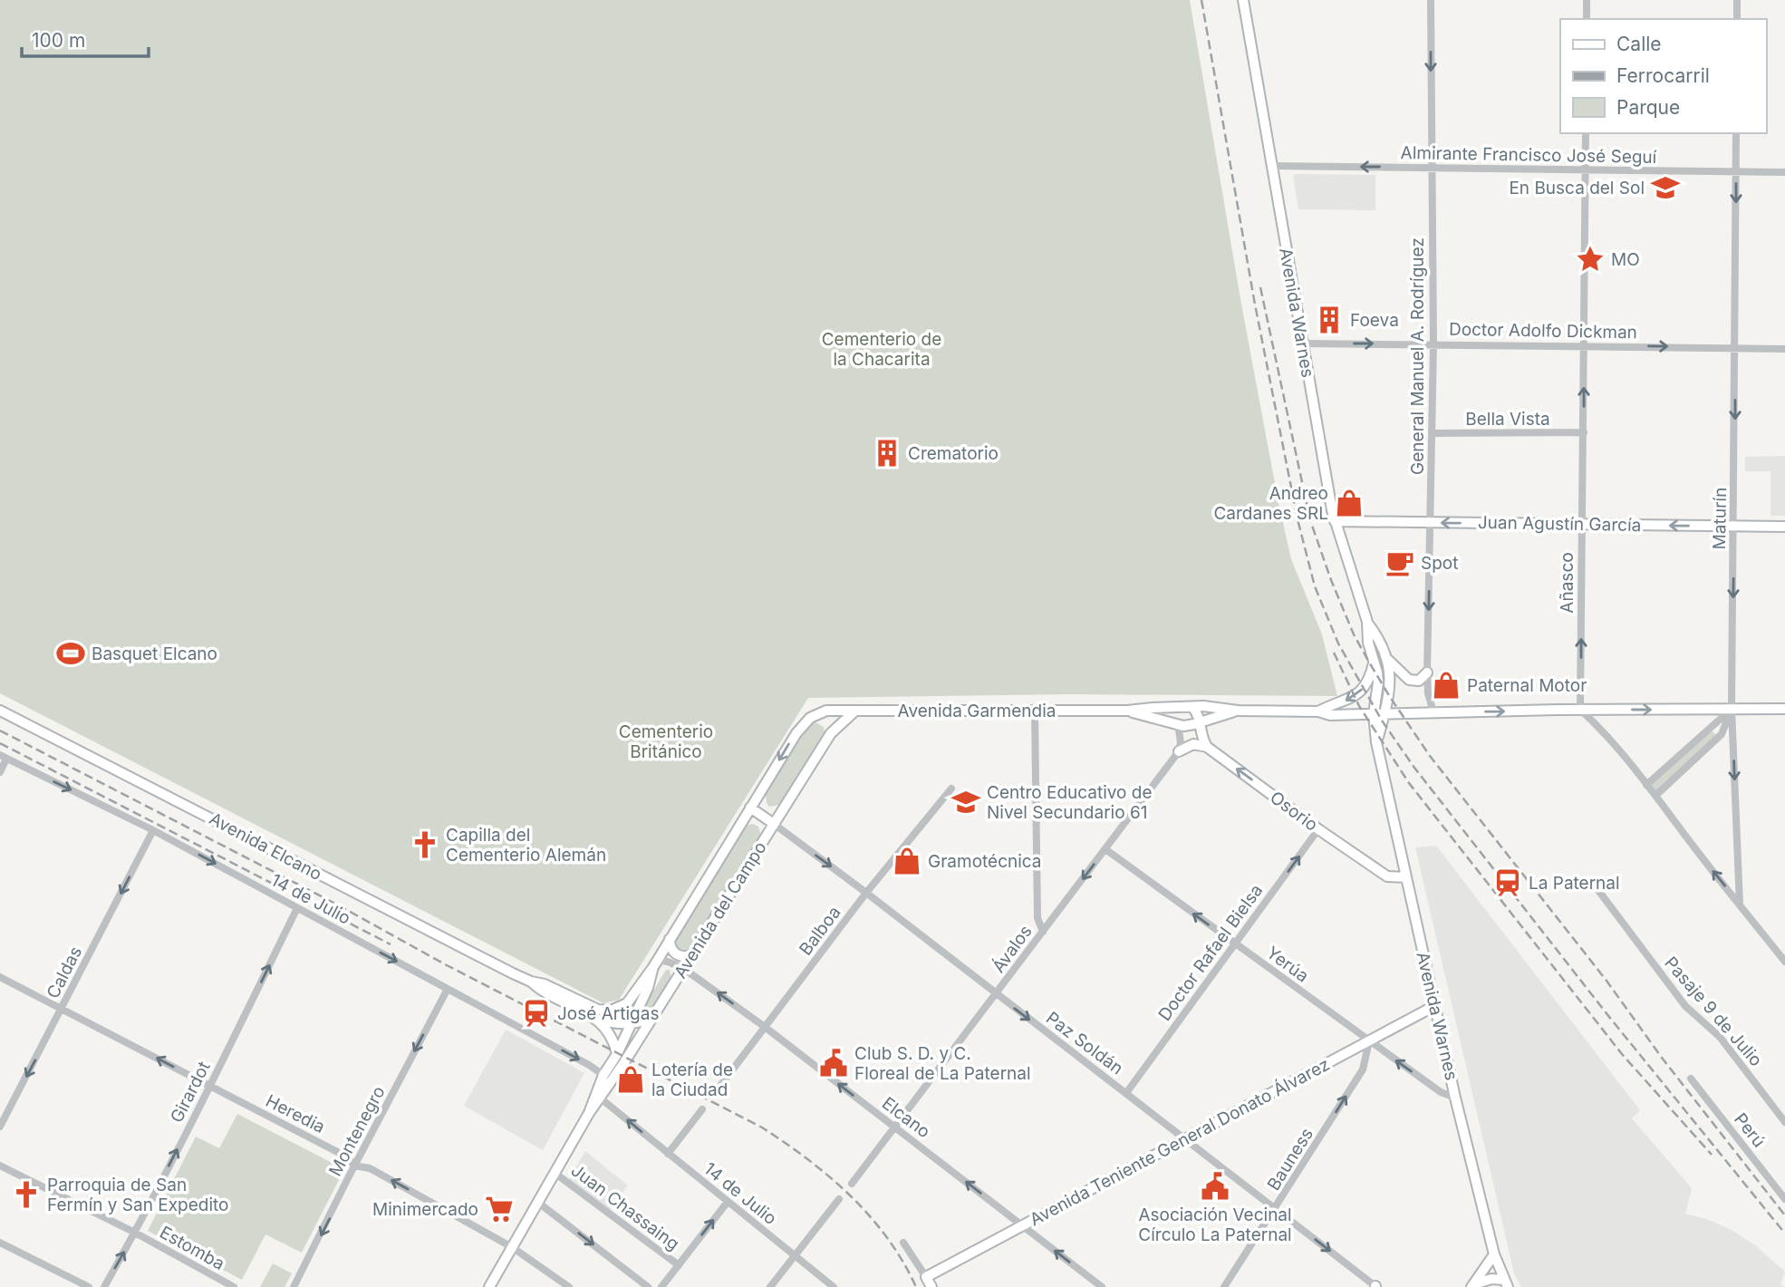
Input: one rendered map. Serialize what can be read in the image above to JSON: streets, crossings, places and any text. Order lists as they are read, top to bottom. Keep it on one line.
{"streets":{"main road":["Avenida Warnes","Juan Agustín García","Avenida Garmendia","Osorio","Avenida Elcano","Avenida del Campo","Avenida Teniente General Donato Álvarez"],"street":["Almirante Francisco José Seguí","Doctor Adolfo Dickman","General Manuel A. Rodríguez","Bella Vista","Maturín","Añasco","14 de Julio","Balboa","Ávalos","Doctor Rafael Bielsa","Yerúa","Caldas","Pasaje 9 de Julio","Paz Soldán","Girardot","Heredia","Elcano","Perú","Montenegro","Bauness","Juan Chassaing","Estomba"]},"crossings":[["Almirante Francisco José Seguí","Avenida Warnes"],["Almirante Francisco José Seguí","General Manuel A. Rodríguez"],["Almirante Francisco José Seguí","Maturín"],["Almirante Francisco José Seguí","Añasco"],["Avenida Warnes","Doctor Adolfo Dickman"],["Avenida Warnes","Juan Agustín García"],["Avenida Warnes","Avenida Garmendia"],["Avenida Warnes","Osorio"],["Avenida Warnes","Yerúa"],["Avenida Warnes","Avenida Teniente General Donato Álvarez"],["Doctor Adolfo Dickman","General Manuel A. Rodríguez"],["Doctor Adolfo Dickman","Maturín"],["Doctor Adolfo Dickman","Añasco"],["General Manuel A. Rodríguez","Bella Vista"],["General Manuel A. Rodríguez","Juan Agustín García"],["General Manuel A. Rodríguez","Avenida Garmendia"],["Bella Vista","Añasco"],["Maturín","Juan Agustín García"],["Maturín","Avenida Garmendia"],["Juan Agustín García","Añasco"],["Añasco","Avenida Garmendia"],["Avenida Garmendia","Avenida del Campo"],["Osorio","Doctor Rafael Bielsa"],["Avenida Elcano","Avenida del Campo"],["14 de Julio","Avenida del Campo"],["14 de Julio","Caldas"],["14 de Julio","Girardot"],["14 de Julio","Montenegro"],["Avenida del Campo","Paz Soldán"],["Avenida del Campo","Heredia"],["Avenida del Campo","Elcano"],["Avenida del Campo","Juan Chassaing"],["Balboa","Paz Soldán"],["Balboa","Elcano"],["Ávalos","Yerúa"],["Ávalos","Paz Soldán"],["Ávalos","Elcano"],["Doctor Rafael Bielsa","Yerúa"],["Doctor Rafael Bielsa","Paz Soldán"],["Yerúa","Avenida Teniente General Donato Álvarez"],["Yerúa","Bauness"],["Caldas","Heredia"],["Paz Soldán","Avenida Teniente General Donato Álvarez"],["Paz Soldán","Bauness"],["Girardot","Heredia"],["Girardot","Estomba"],["Heredia","Montenegro"],["Elcano","Avenida Teniente General Donato Álvarez"],["Avenida Teniente General Donato Álvarez","Bauness"]],"one_way":["Doctor Adolfo Dickman","General Manuel A. Rodríguez","Maturín","Juan Agustín García","Añasco","Osorio","Doctor Rafael Bielsa","Yerúa","Caldas","Paz Soldán","Girardot","Heredia","Elcano","Montenegro","Bauness"],"parks":["Cementerio de la Chacarita","Cementerio Británico"],"places":{"school or university":["En Busca del Sol","Centro Educativo de Nivel Secundario 61"],"place":["MO"],"building":["Foeva","Crematorio"],"shop":["Andreo Cardanes SRL","Paternal Motor","Gramotécnica","Lotería de la Ciudad"],"cafe":["Spot"],"sports":["Basquet Elcano"],"church":["Capilla del Cementerio Alemán","Parroquia de San Fermín y San Expedito"],"station":["La Paternal","José Artigas"],"public building":["Club S. D. y C. Floreal de La Paternal","Asociación Vecinal Círculo La Paternal"],"supermarket":["Minimercado"]},"legend":["Calle","Ferrocarril","Parque"],"scale_bar":"100 m"}
